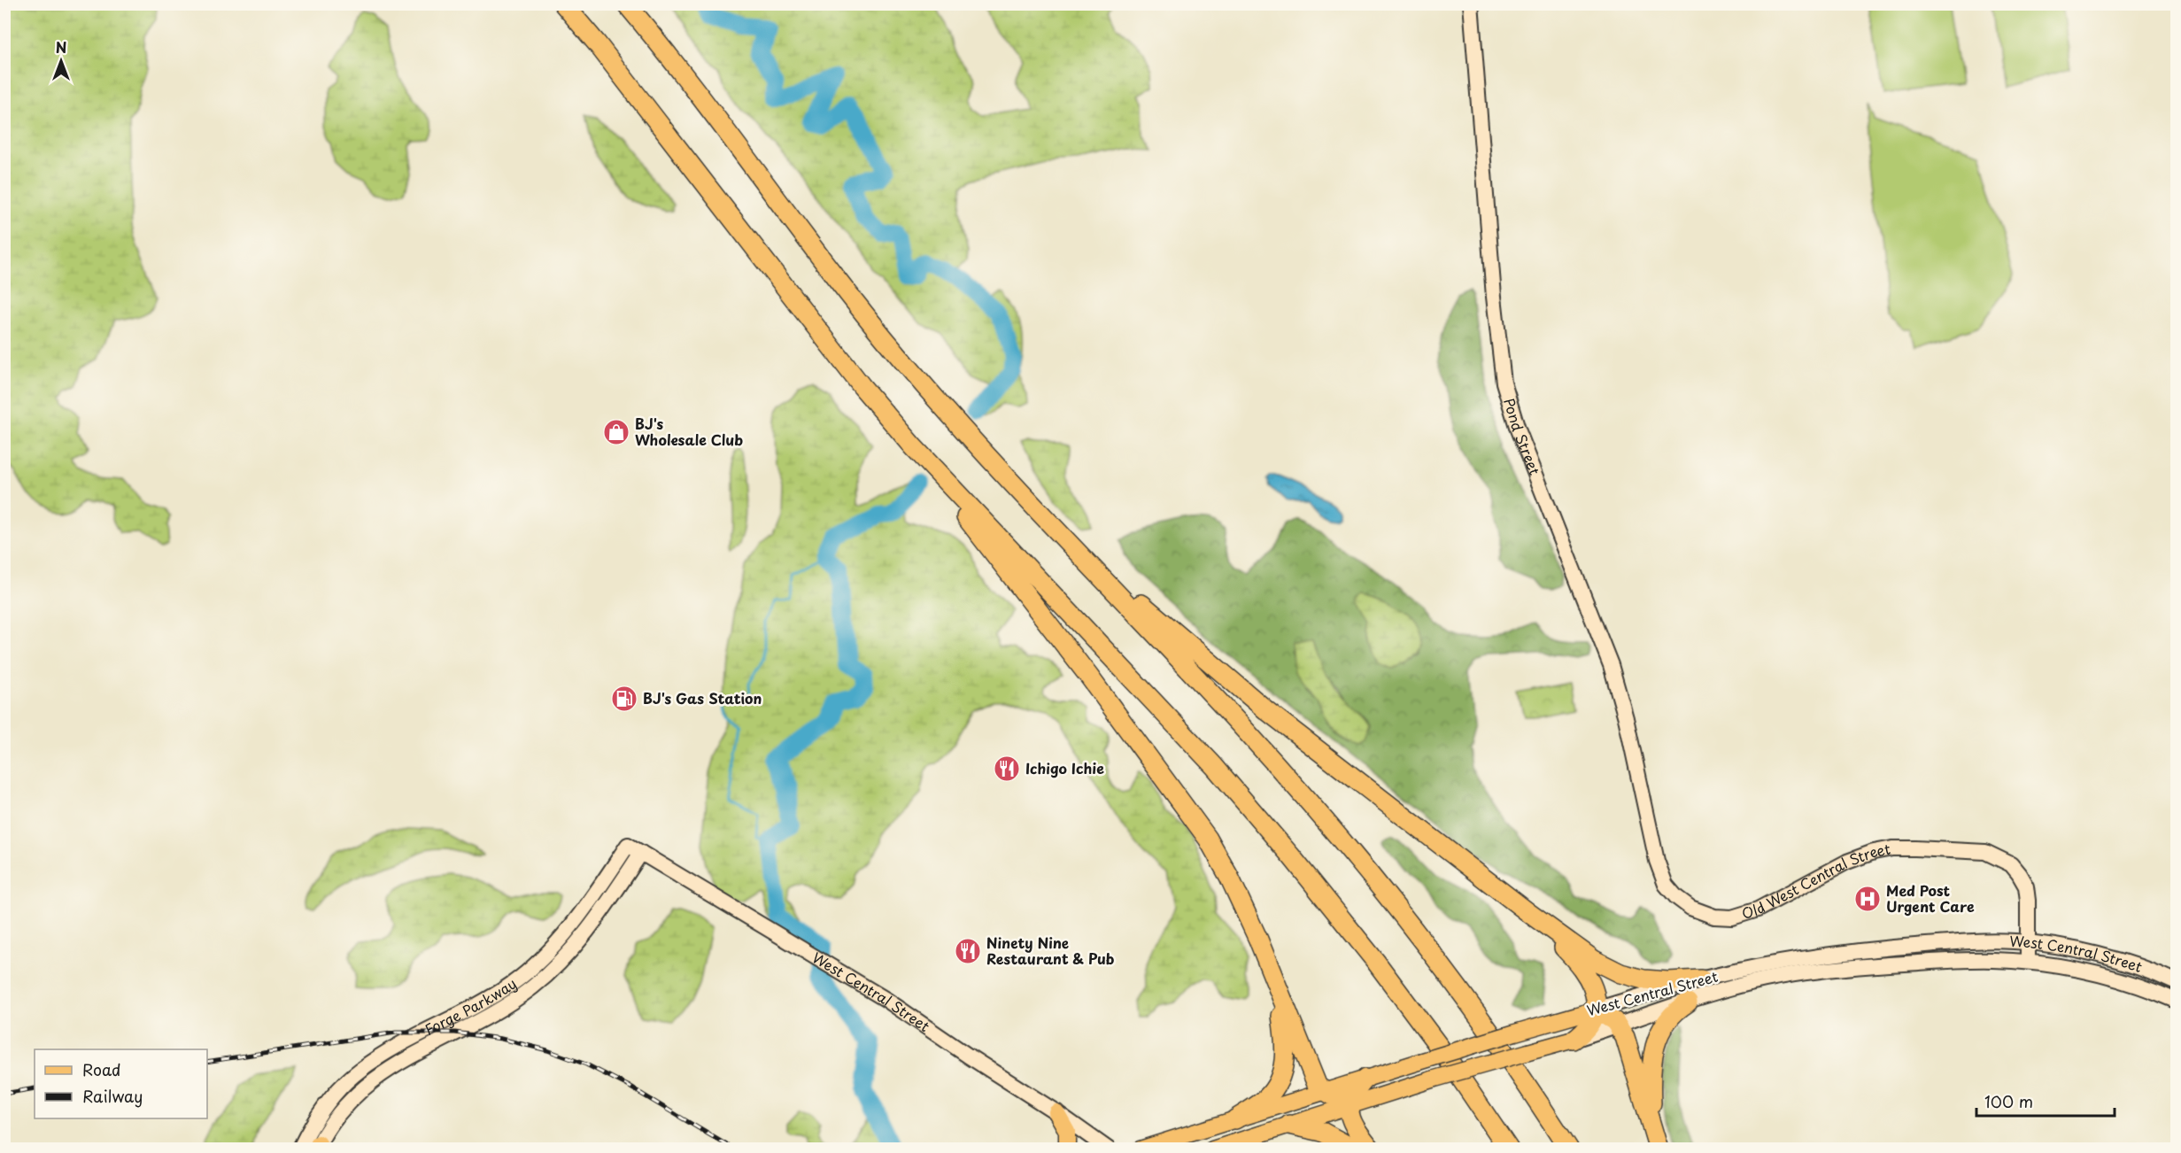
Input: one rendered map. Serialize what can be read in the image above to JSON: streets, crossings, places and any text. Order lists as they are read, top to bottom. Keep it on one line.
{"streets":{"main road":["Pond Street","Old West Central Street","West Central Street","Forge Parkway"]},"crossings":[["Pond Street","Old West Central Street"],["Old West Central Street","West Central Street"],["West Central Street","Forge Parkway"]],"places":{"shop":["BJ's Wholesale Club"],"fuel station":["BJ's Gas Station"],"restaurant":["Ichigo Ichie","Ninety Nine Restaurant & Pub"],"hospital":["Med Post Urgent Care"]},"legend":["Road","Railway"],"scale_bar":"100 m","north":"top"}
